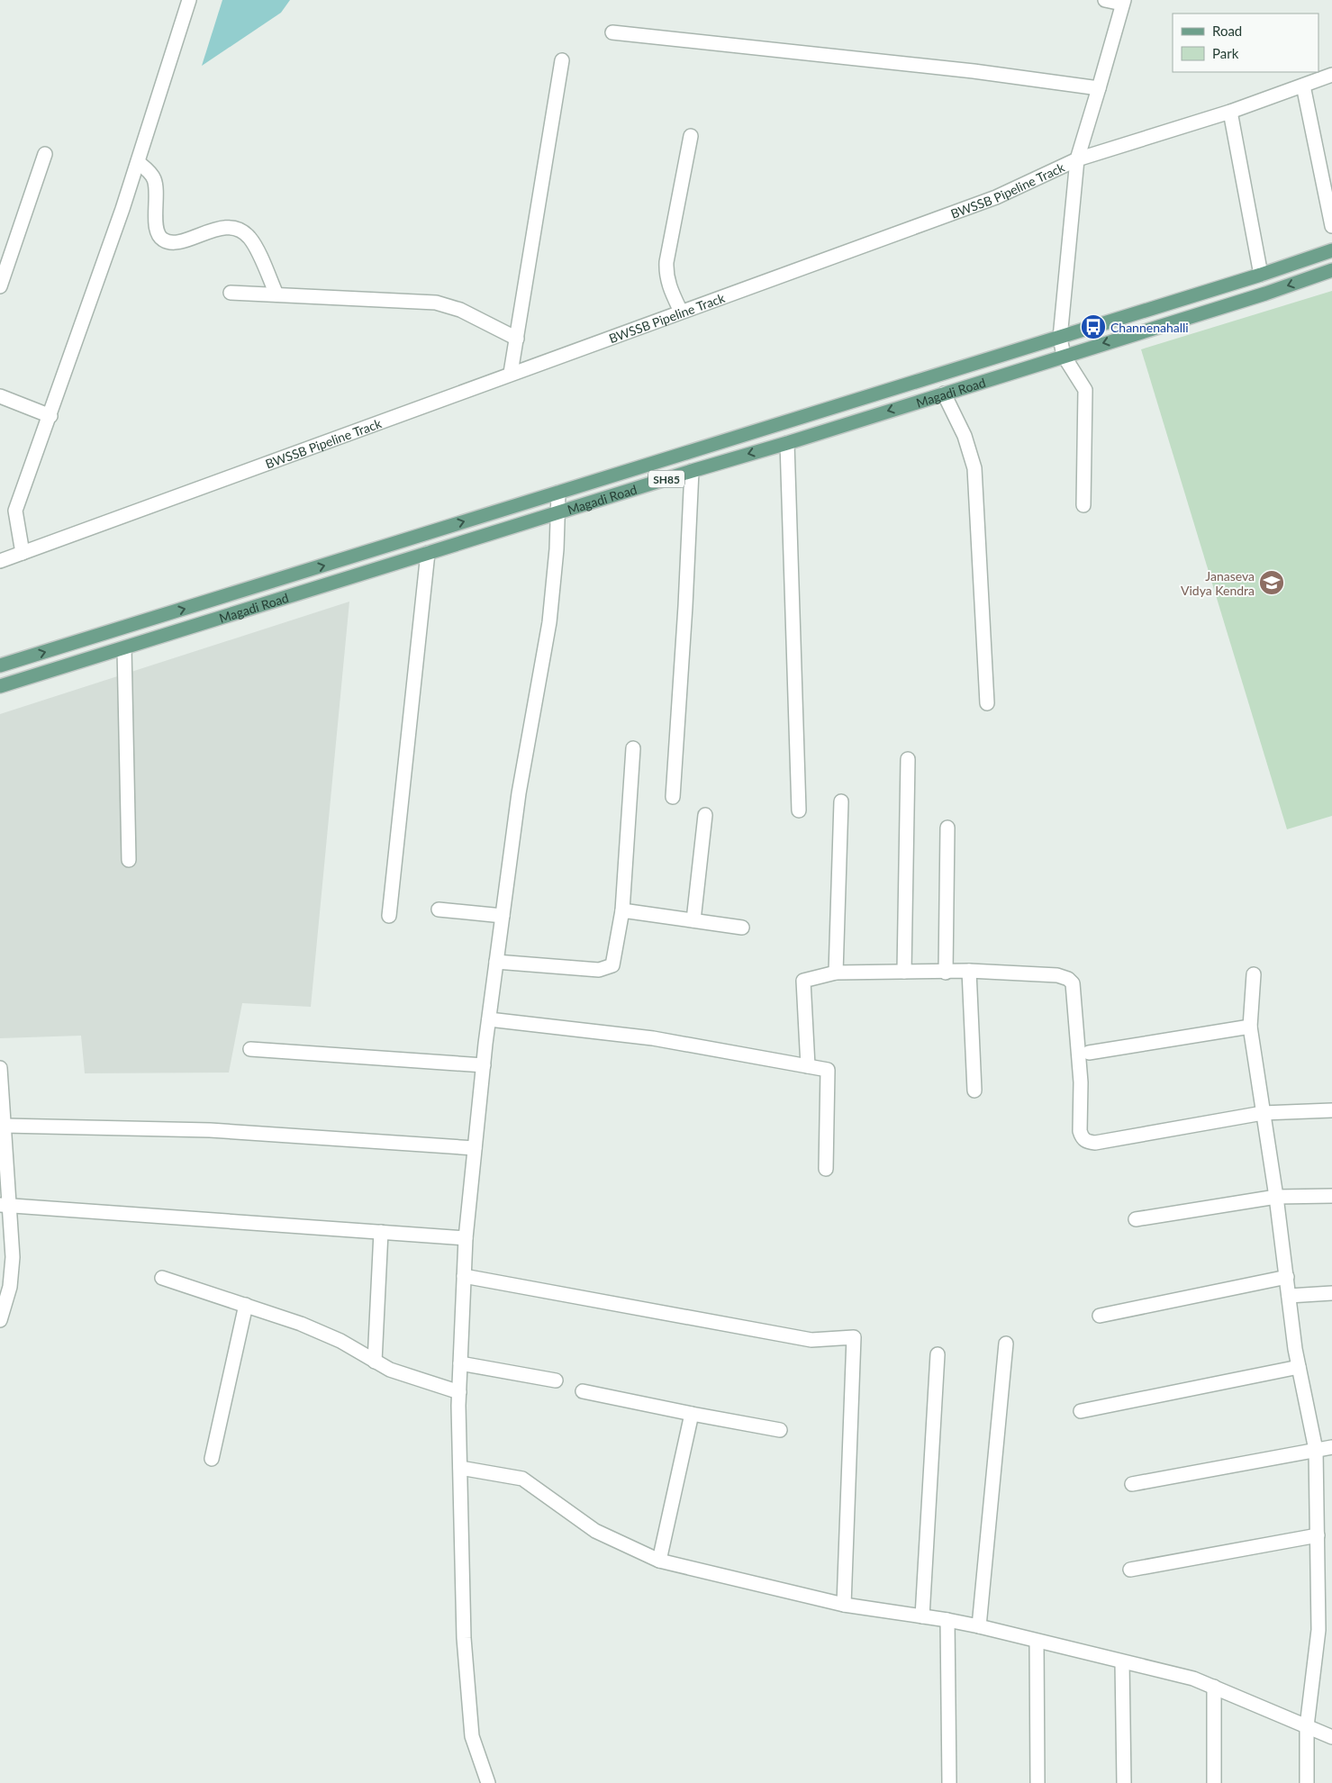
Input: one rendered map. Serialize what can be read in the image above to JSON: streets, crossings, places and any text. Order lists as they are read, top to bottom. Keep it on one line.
{"streets":{"main road":["Magadi Road","SH85"],"street":["BWSSB Pipeline Track"]},"places":{"bus stop":["Channenahalli"],"school or university":["Janaseva Vidya Kendra"]},"legend":["Road","Park"]}
